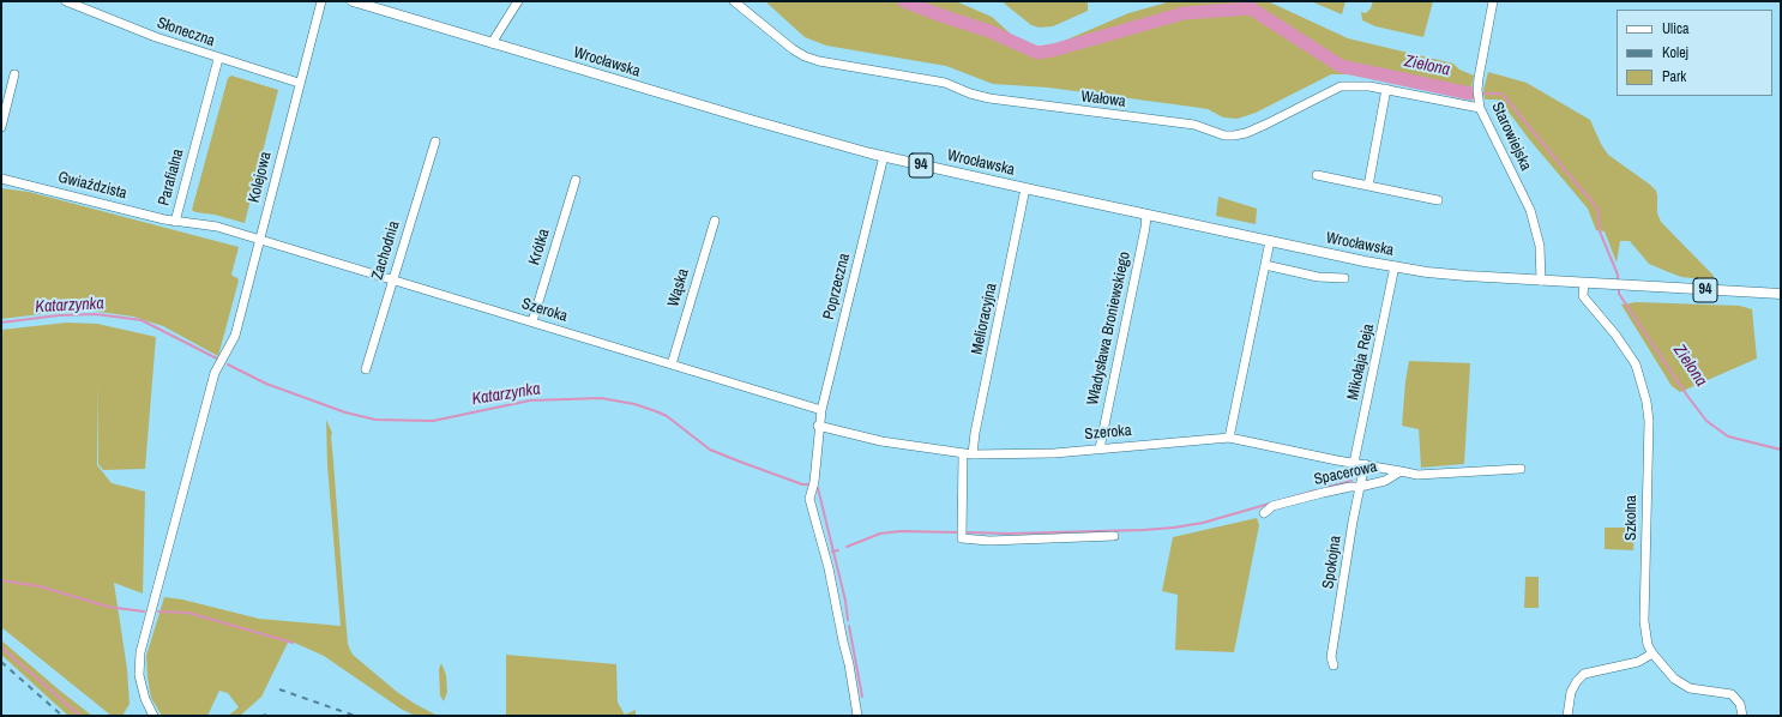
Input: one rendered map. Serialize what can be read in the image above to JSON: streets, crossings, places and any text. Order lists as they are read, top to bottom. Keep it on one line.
{"streets":{"main road":["Wrocławska","94"],"street":["Słoneczna","Wałowa","Starowiejska","Parafialna","Kolejowa","Gwiaździsta","Krótka","Zachodnia","Poprzeczna","Wąska","Szeroka","Melioracyjna","Władysława Broniewskiego","Mikołaja Reja","Spacerowa","Szkolna","Spokojna"]},"crossings":[["Słoneczna","Parafialna"],["Słoneczna","Kolejowa"],["Wrocławska","Starowiejska"],["Wrocławska","94"],["Wrocławska","Poprzeczna"],["Wrocławska","Melioracyjna"],["Wrocławska","Władysława Broniewskiego"],["Wrocławska","Mikołaja Reja"],["Wałowa","Starowiejska"],["Starowiejska","94"],["94","Szkolna"],["Parafialna","Kolejowa"],["Parafialna","Gwiaździsta"],["Parafialna","Szeroka"],["Kolejowa","Szeroka"],["Krótka","Szeroka"],["Zachodnia","Szeroka"],["Poprzeczna","Szeroka"],["Wąska","Szeroka"],["Szeroka","Melioracyjna"],["Szeroka","Władysława Broniewskiego"],["Szeroka","Mikołaja Reja"],["Szeroka","Spacerowa"],["Szeroka","Spokojna"],["Spacerowa","Spokojna"]],"water":["Zielona","Katarzynka"],"legend":["Ulica","Kolej","Park"]}
